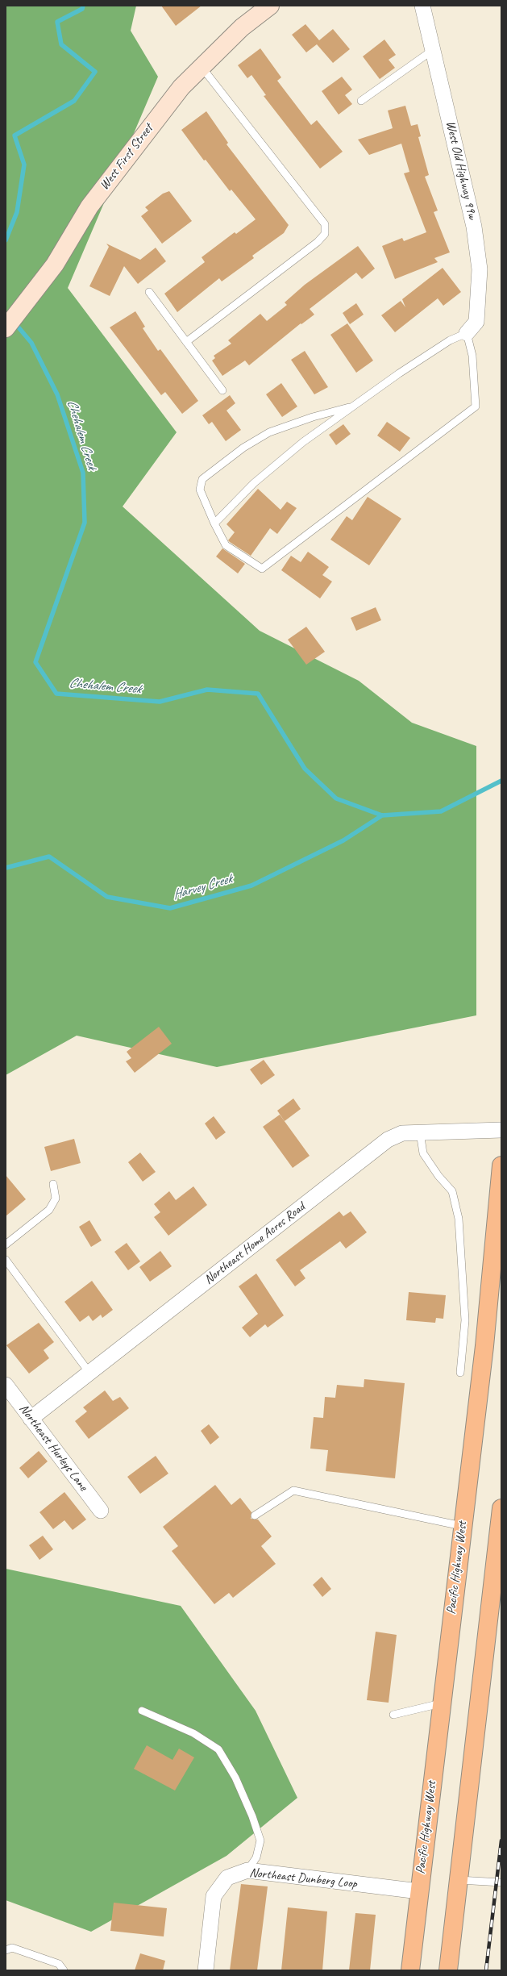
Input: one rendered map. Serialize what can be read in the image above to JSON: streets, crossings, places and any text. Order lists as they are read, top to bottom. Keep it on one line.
{"streets":{"main road":["Pacific Highway West"],"street":["West First Street","West Old Highway 99w","Northeast Home Acres Road","Northeast Hurleys Lane","Northeast Dunberg Loop"]},"crossings":[["Northeast Home Acres Road","Northeast Hurleys Lane"],["Pacific Highway West","Northeast Dunberg Loop"]],"water":["Chehalem Creek","Harvey Creek"]}
